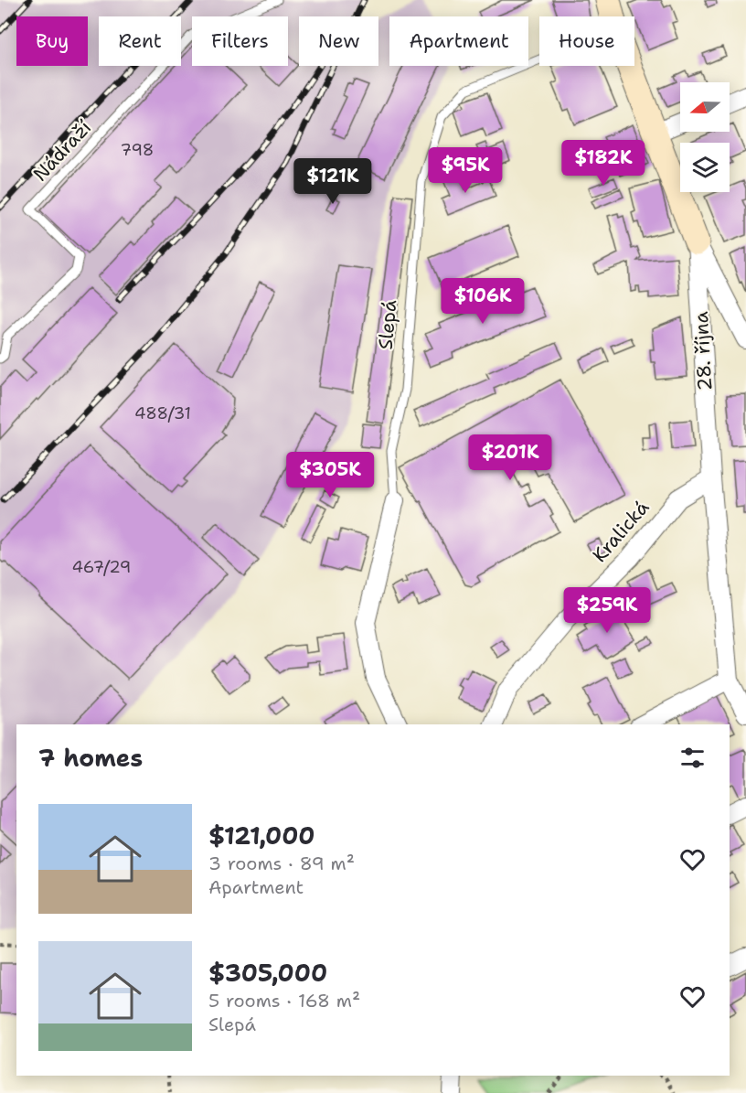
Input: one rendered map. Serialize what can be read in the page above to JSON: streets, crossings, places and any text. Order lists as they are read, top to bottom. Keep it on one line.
{"streets":{"street":["Slepá","28. října","Kralická"],"lane":["Nádraží"]},"crossings":[["28. října","Kralická"]],"house_numbers":["798","488/31","467/29"],"north":"left","page":{"chip":["Buy","Rent","Filters","New","Apartment","House"],"price":["$182K","$95K","$121K","$106K","$201K","$305K","$259K"],"heading":"7 homes","list":[{"name":"$121,000","note":"3 rooms · 89 m² · Apartment"},{"name":"$305,000","note":"5 rooms · 168 m² · Slepá"}]}}
